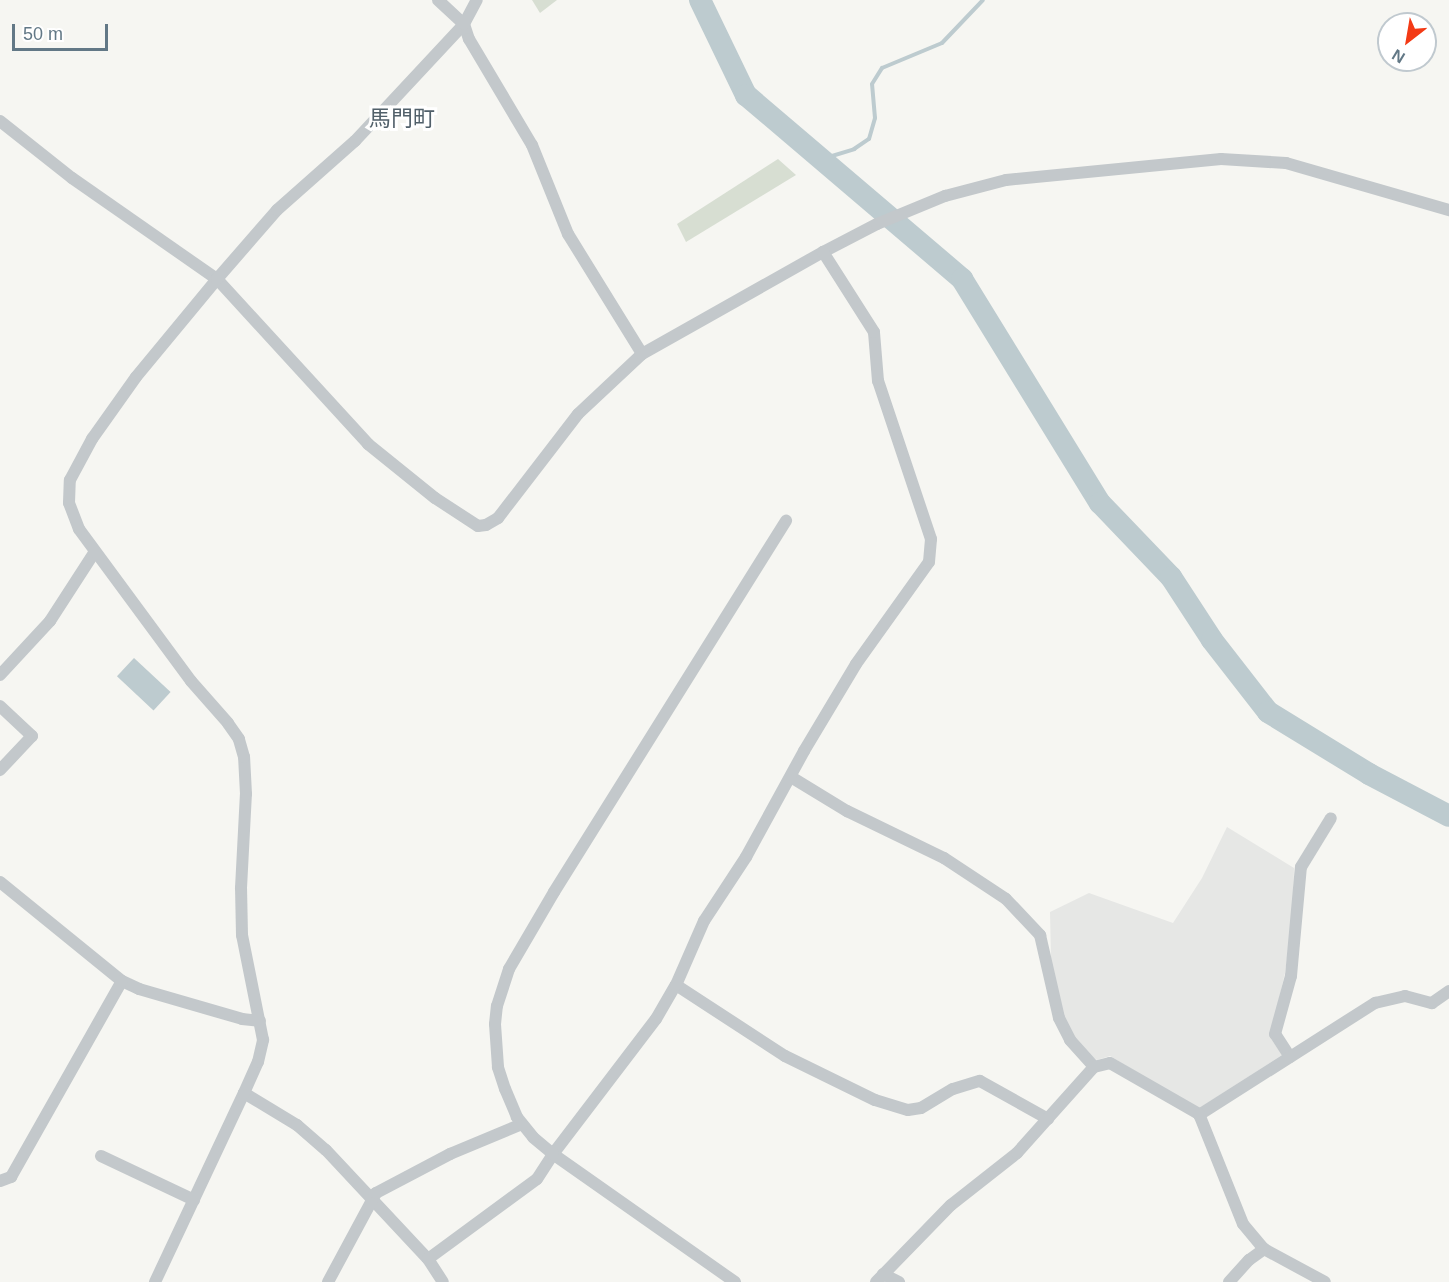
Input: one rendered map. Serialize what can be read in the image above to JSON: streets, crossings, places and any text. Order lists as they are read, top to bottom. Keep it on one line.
{"districts":["馬門町"],"scale_bar":"50 m","north":"bottom left"}
